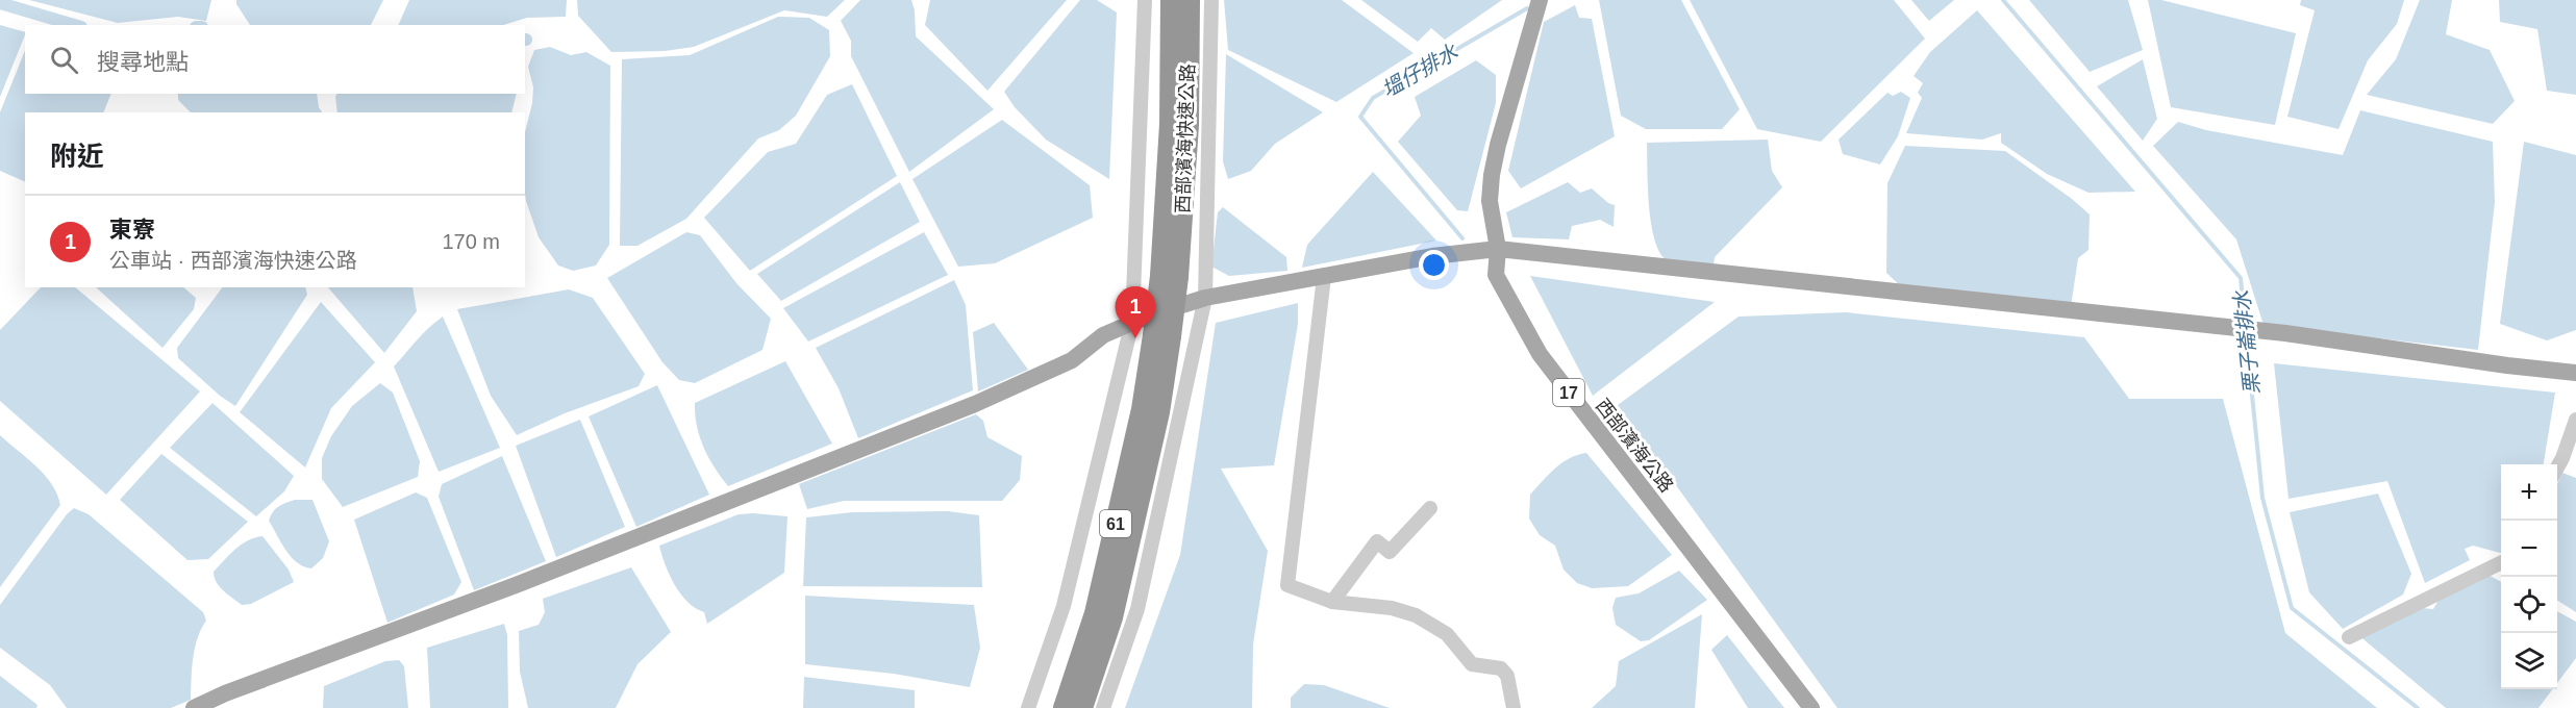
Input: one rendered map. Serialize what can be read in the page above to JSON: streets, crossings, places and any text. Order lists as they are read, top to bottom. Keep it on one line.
{"streets":{"highway":["西部濱海快速公路","61"],"main road":["17","西部濱海公路"]},"crossings":[["西部濱海快速公路","61"]],"water":["塭仔排水","栗子崙排水"],"page":{"search":"搜尋地點","heading":"附近","list":[{"mark":"1","name":"東寮","note":"公車站 · 西部濱海快速公路","value":"170 m"}],"pins":"1","map_buttons":["+","−"]}}
